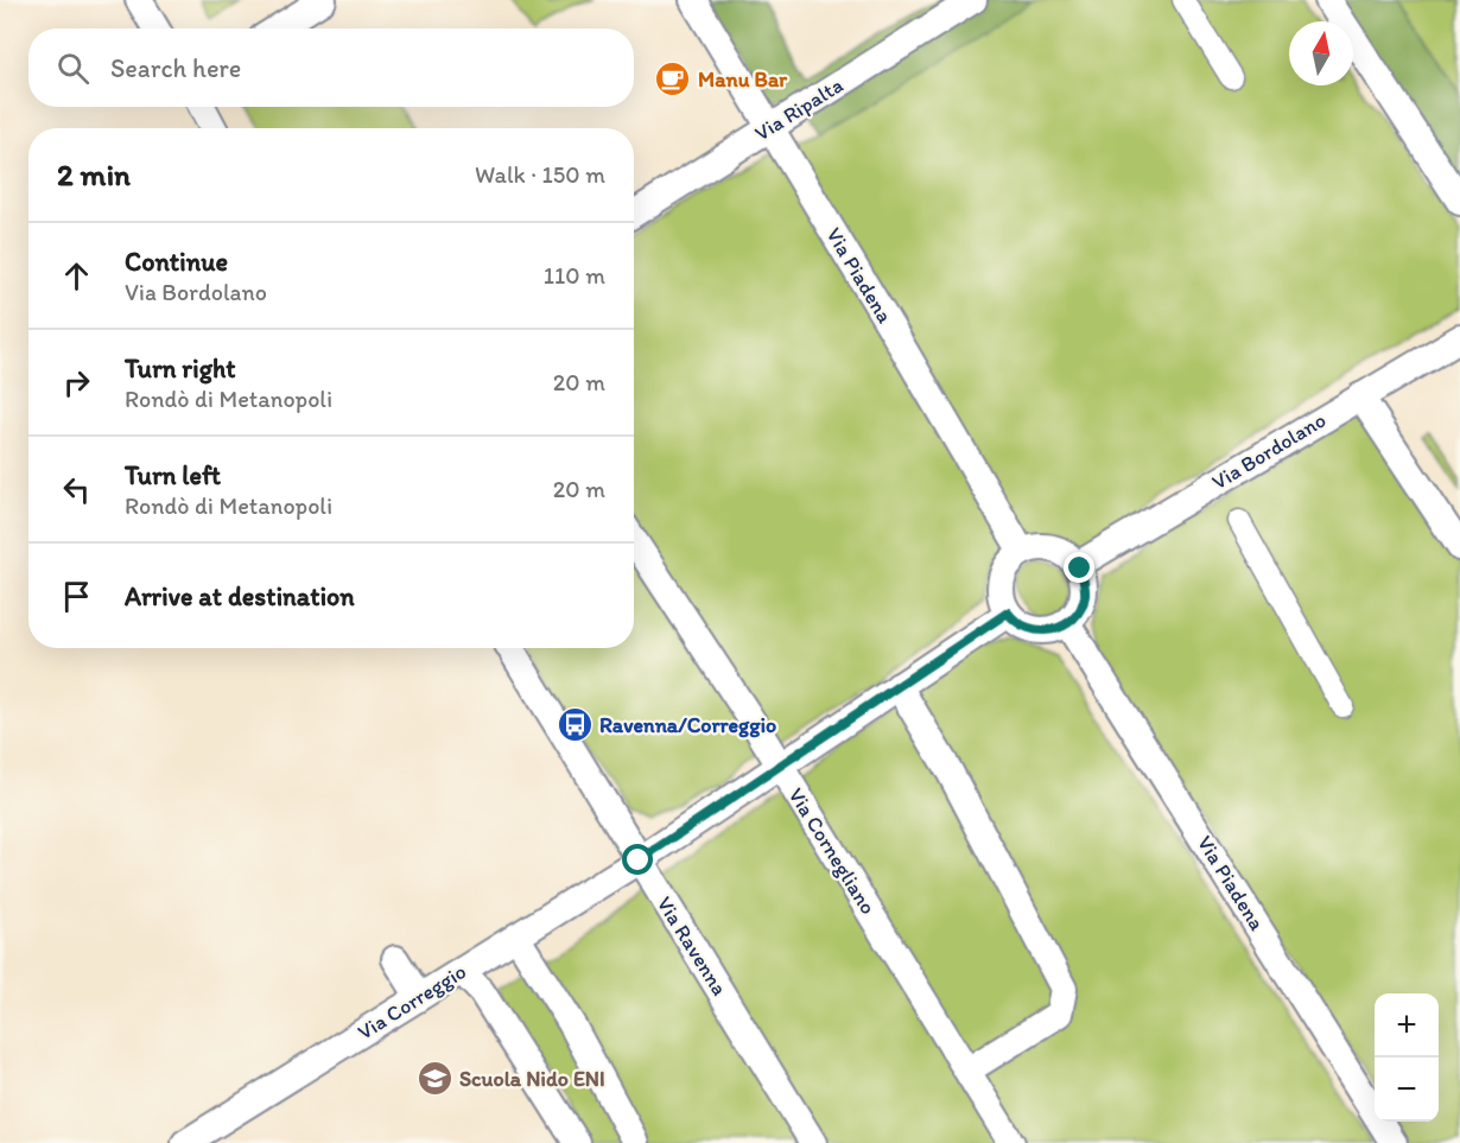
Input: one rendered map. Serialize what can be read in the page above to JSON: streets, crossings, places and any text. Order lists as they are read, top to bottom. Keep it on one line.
{"streets":{"street":["Via Ripalta","Via Piadena","Via Bordolano","Via Cornegliano","Via Ravenna","Via Correggio"]},"crossings":[["Via Ripalta","Via Piadena"],["Via Piadena","Via Bordolano"],["Via Ravenna","Via Correggio"]],"places":{"cafe":["Manu Bar"],"bus stop":["Ravenna/Correggio"],"school or university":["Scuola Nido ENI"]},"north":"top","page":{"search":"Search here","heading":["2 min","Walk · 150 m"],"list":[["Continue","Via Bordolano","110 m"],["Turn right","Rondò di Metanopoli","20 m"],["Turn left","Rondò di Metanopoli","20 m"],"Arrive at destination"],"map_buttons":["+","−"]}}
